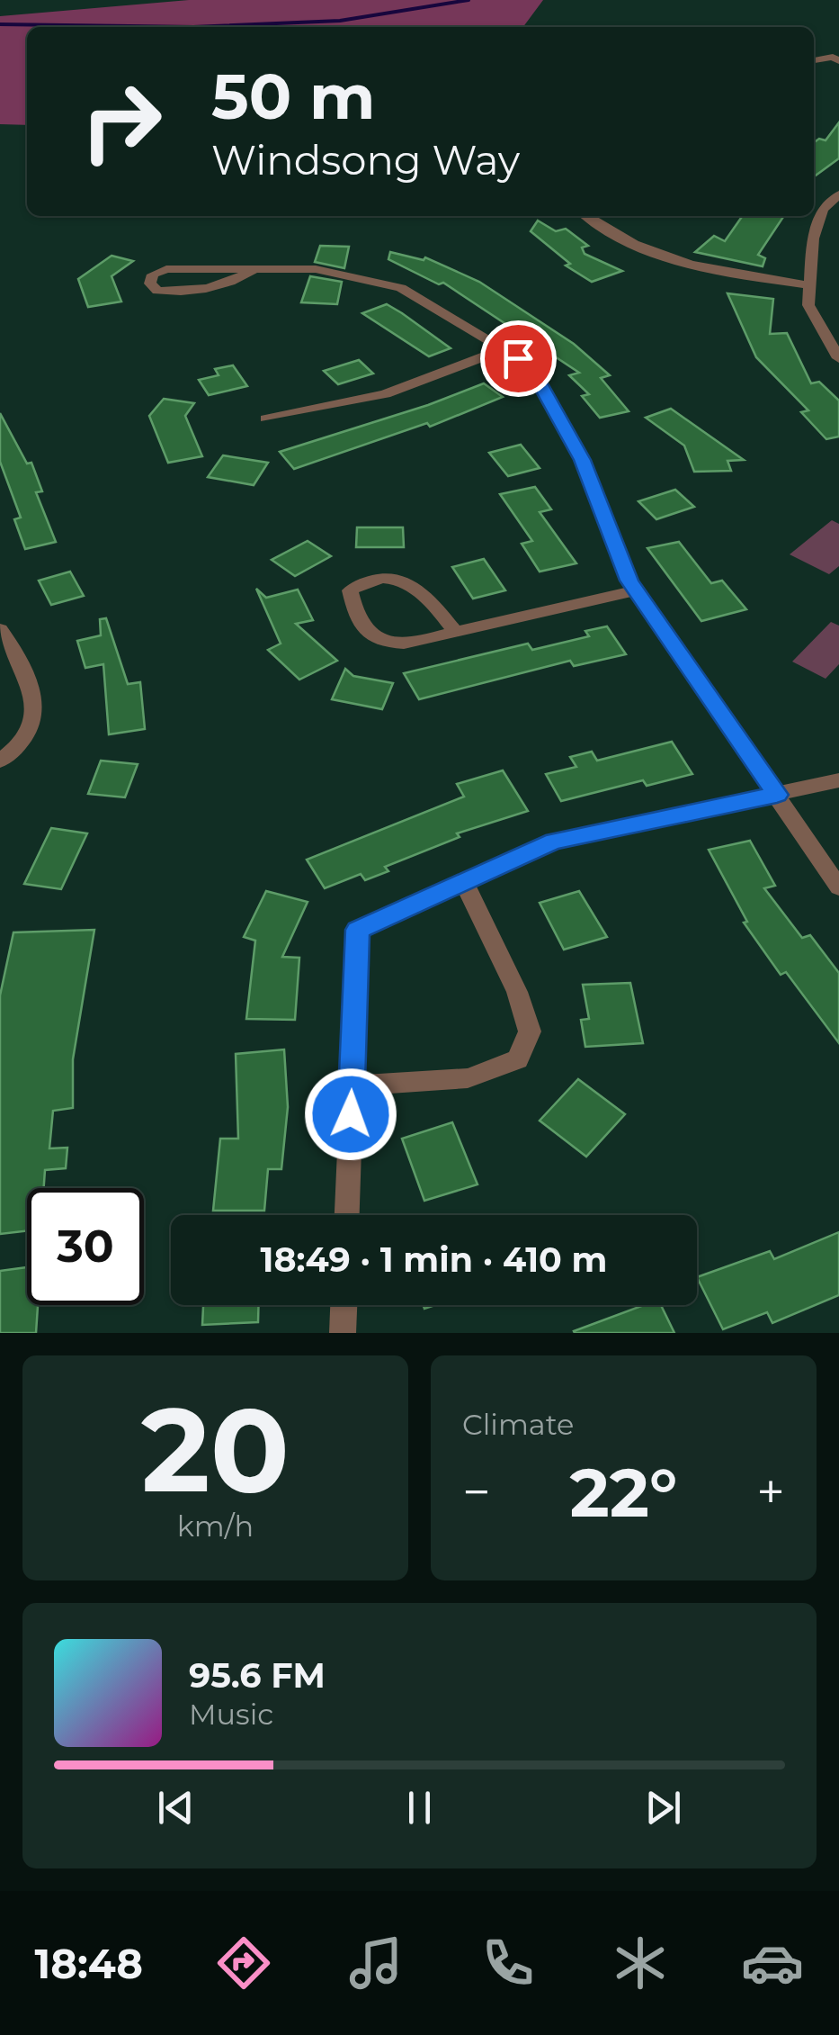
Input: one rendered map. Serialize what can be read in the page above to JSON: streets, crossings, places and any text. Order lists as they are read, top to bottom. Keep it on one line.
{"page":{"turn":["50 m","Windsong Way"],"limit":"30","trip":"18:49 · 1 min · 410 m","tile":[["20","km/h"],"Climate"],"heat":["−","22°","+"],"song":["95.6 FM","Music"],"tabs":"18:48"}}
